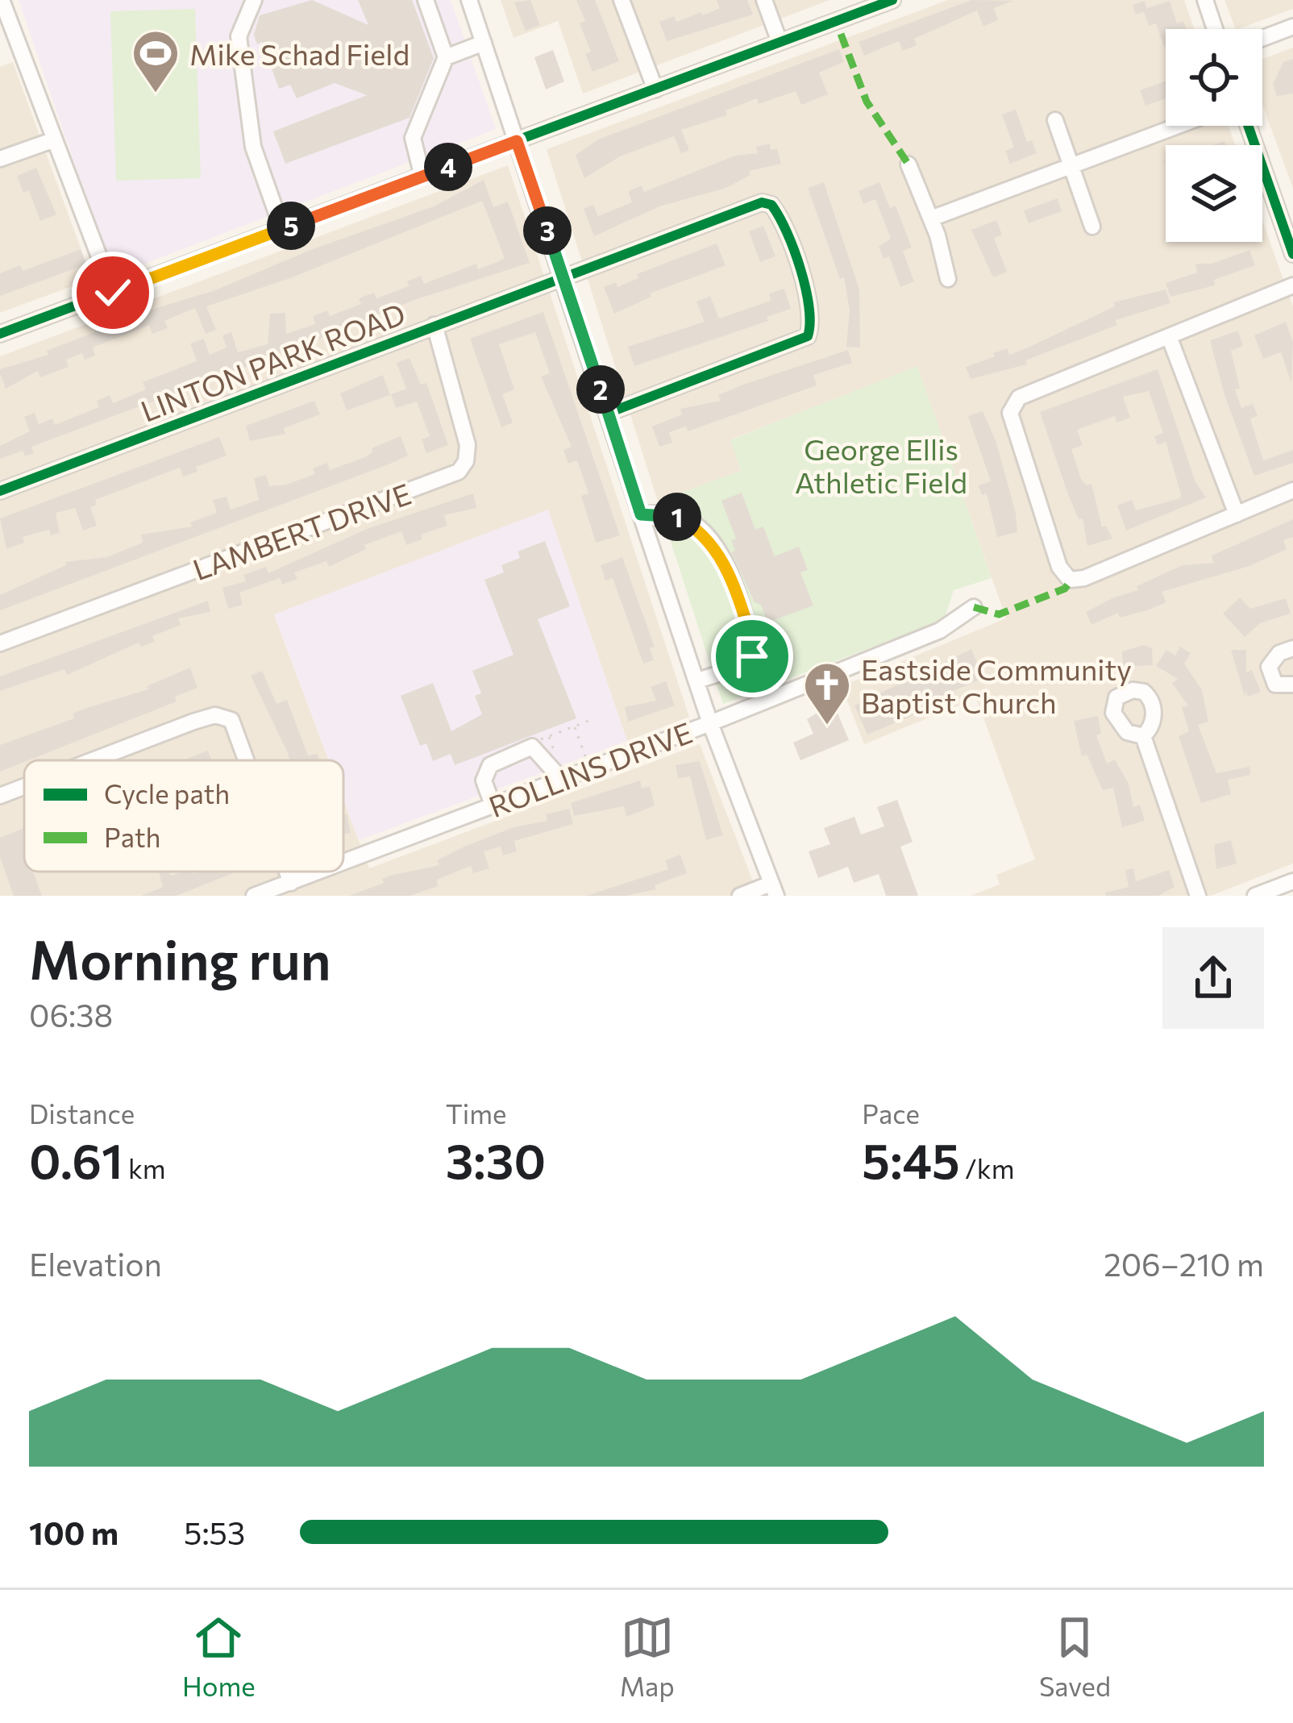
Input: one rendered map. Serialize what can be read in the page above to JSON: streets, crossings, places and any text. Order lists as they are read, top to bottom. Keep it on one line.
{"streets":{"street":["LINTON PARK ROAD","LAMBERT DRIVE","ROLLINS DRIVE"]},"crossings":[["LINTON PARK ROAD","LAMBERT DRIVE"]],"parks":["George Ellis Athletic Field"],"places":{"sports":["Mike Schad Field"],"church":["Eastside Community Baptist Church"]},"legend":["Cycle path","Path"],"page":{"pins":["4","5","3","2","1"],"heading":["Morning run","06:38"],"stats":[["Distance","0.61 km"],["Time","3:30"],["Pace","5:45 /km"]],"chart":["Elevation","206–210 m"],"list":[{"name":"100 m","note":"5:53"}],"tabs":["Home","Map","Saved"]}}
